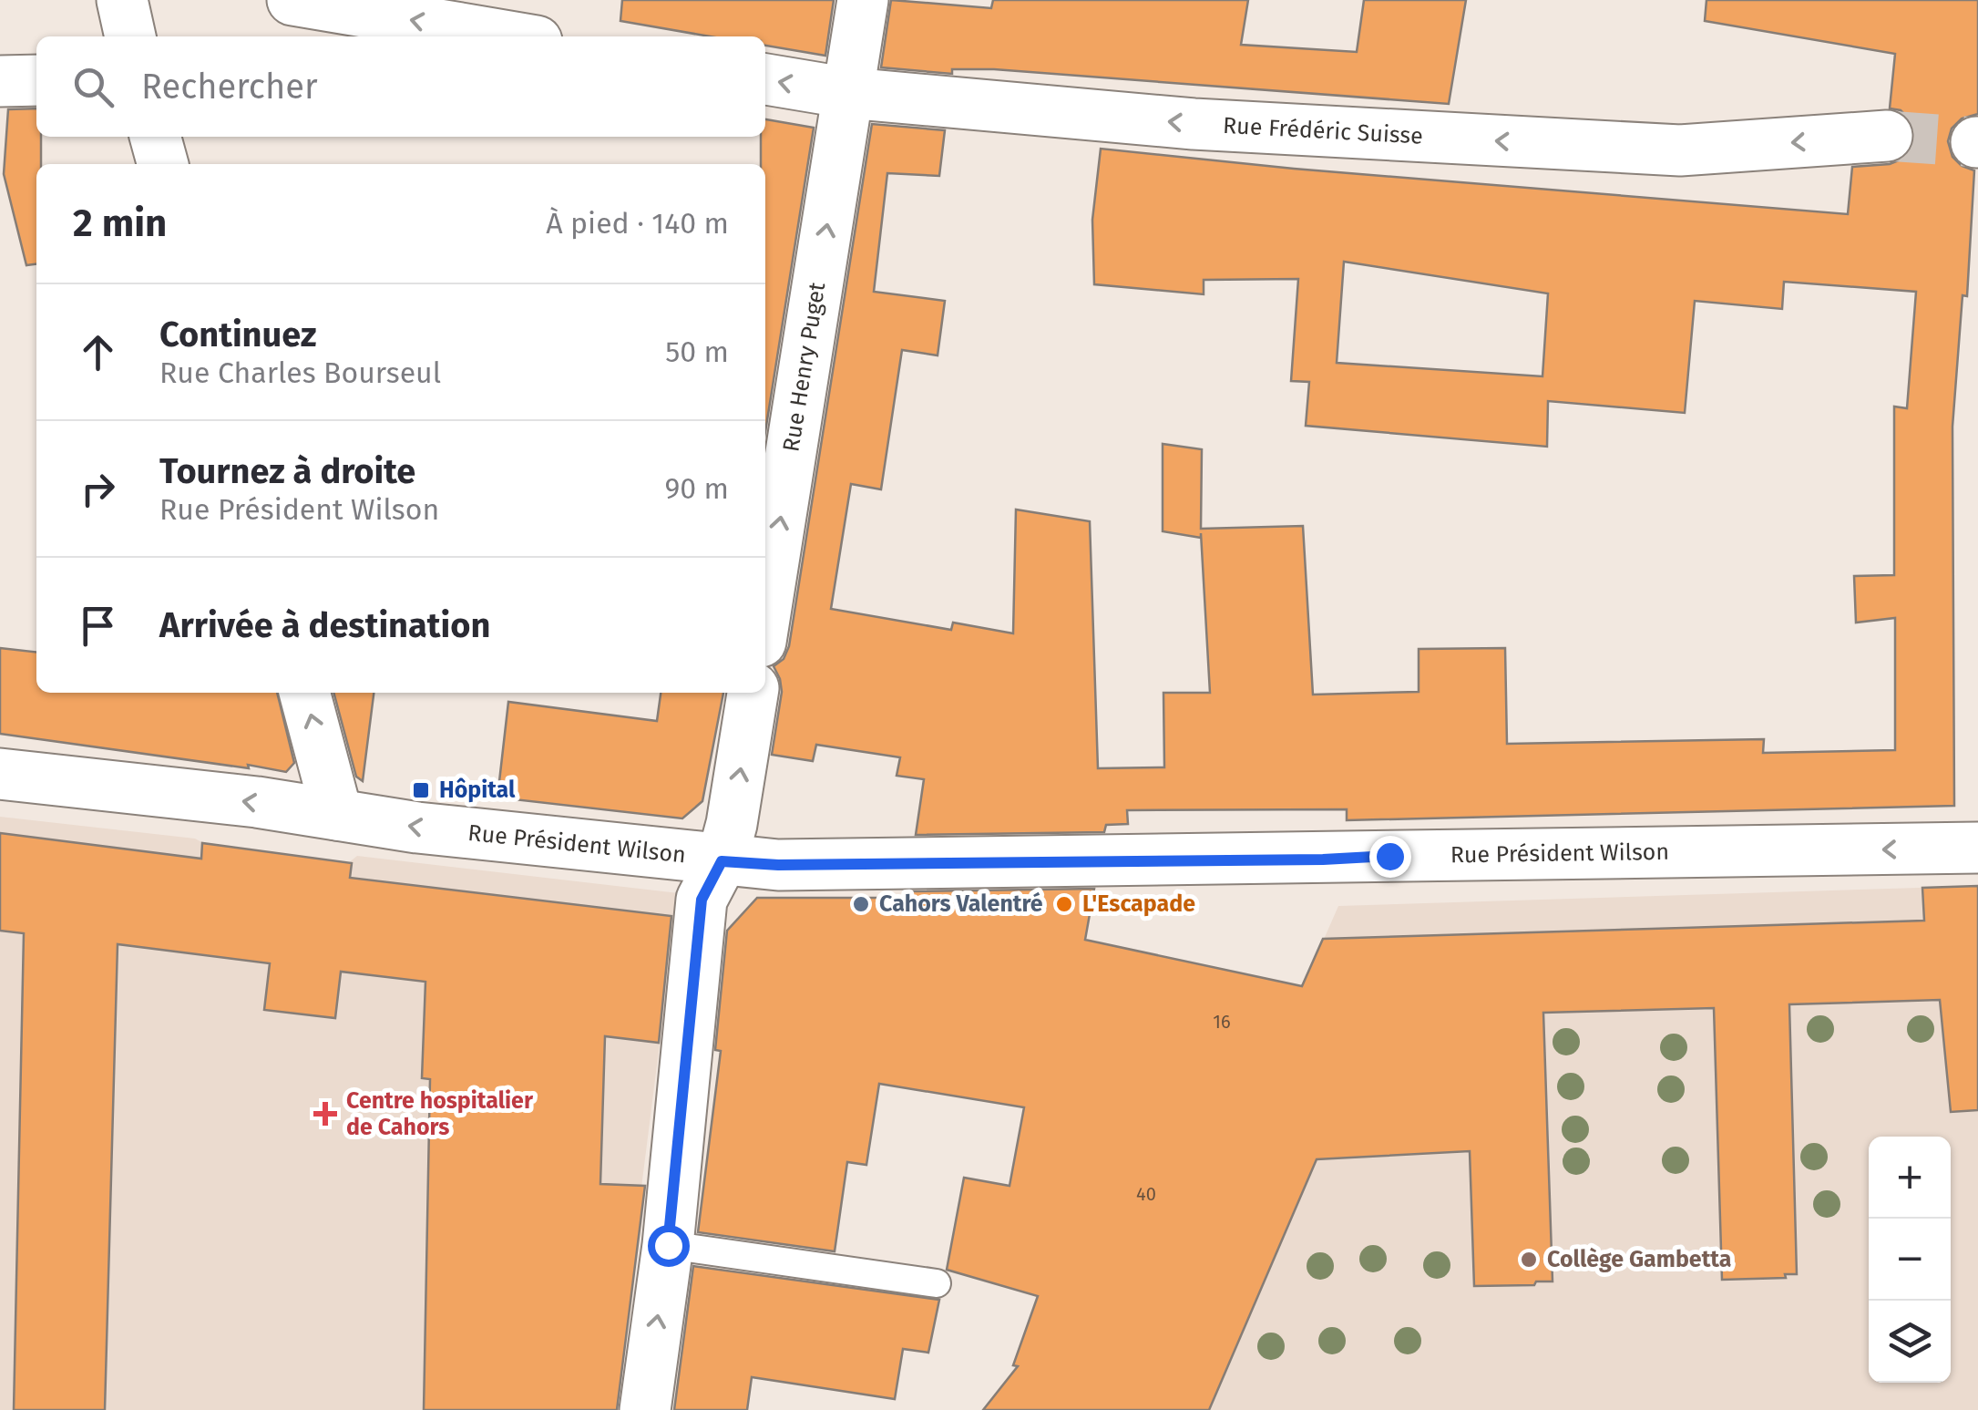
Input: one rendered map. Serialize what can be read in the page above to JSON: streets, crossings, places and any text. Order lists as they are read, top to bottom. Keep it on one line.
{"streets":{"street":["Rue Frédéric Suisse","Rue Henry Puget","Rue Président Wilson"]},"crossings":[["Rue Frédéric Suisse","Rue Henry Puget"]],"one_way":["Rue Frédéric Suisse","Rue Henry Puget","Rue Président Wilson"],"places":{"transit":["Hôpital"],"other":["Cahors Valentré","L'Escapade","Collège Gambetta"],"health":["Centre hospitalier de Cahors"]},"house_numbers":["16","40"],"page":{"search":"Rechercher","heading":["2 min","À pied · 140 m"],"list":[["Continuez","Rue Charles Bourseul","50 m"],["Tournez à droite","Rue Président Wilson","90 m"],"Arrivée à destination"],"map_buttons":["+","−"]}}
